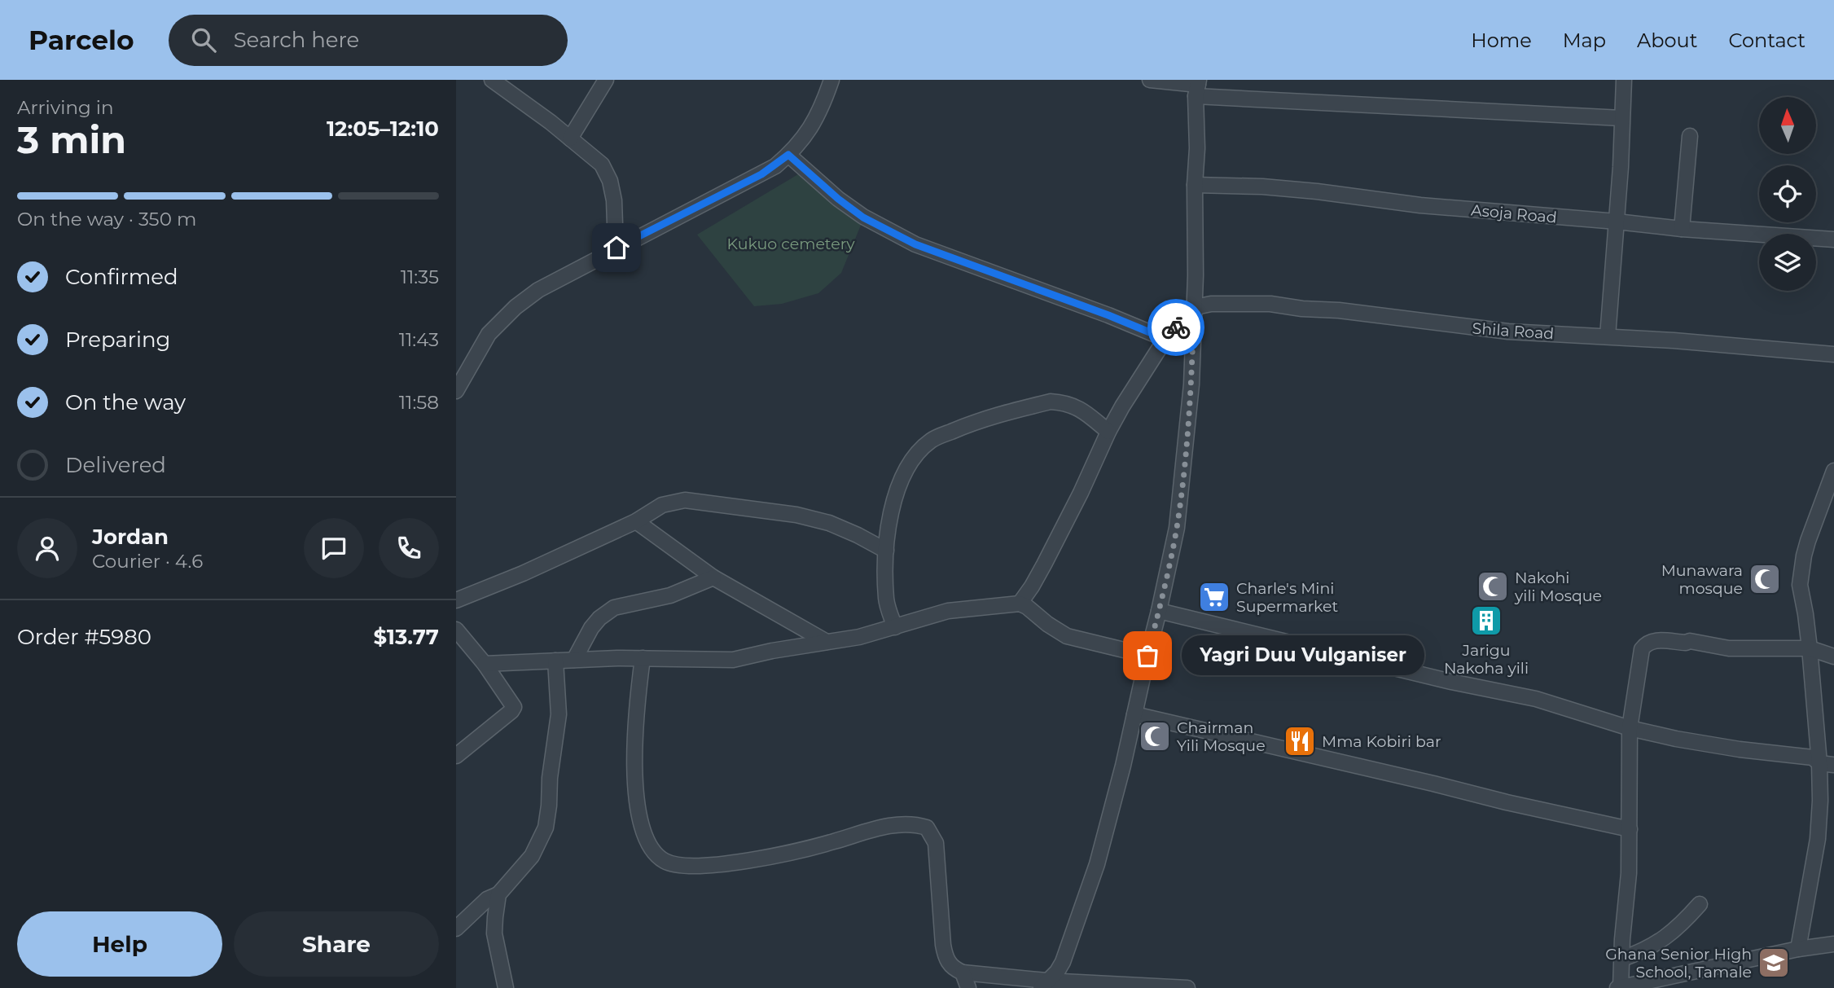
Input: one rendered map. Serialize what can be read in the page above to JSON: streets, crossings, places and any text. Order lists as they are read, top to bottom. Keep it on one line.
{"streets":{"street":["Asoja Road","Shila Road"]},"parks":["Kukuo cemetery"],"places":{"mosque":["Munawara mosque","Nakohi yili Mosque","Chairman Yili Mosque"],"supermarket":["Charle's Mini Supermarket"],"building":["Jarigu Nakoha yili"],"other":["Yagri Duu Vulganiser"],"restaurant":["Mma Kobiri bar"],"school or university":["Ghana Senior High School, Tamale"]},"north":"top","page":{"header":"Parcelo","search":"Search here","nav":["Home","Map","About","Contact"],"heading":["3 min","Arriving in","12:05–12:10"],"panel":["Jordan","Courier · 4.6","Order #5980","$13.77"],"bar":"On the way · 350 m","list":[["Confirmed","11:35"],["Preparing","11:43"],["On the way","11:58"],"Delivered"],"bubble":"Yagri Duu Vulganiser","buttons":["Help","Share"]}}
